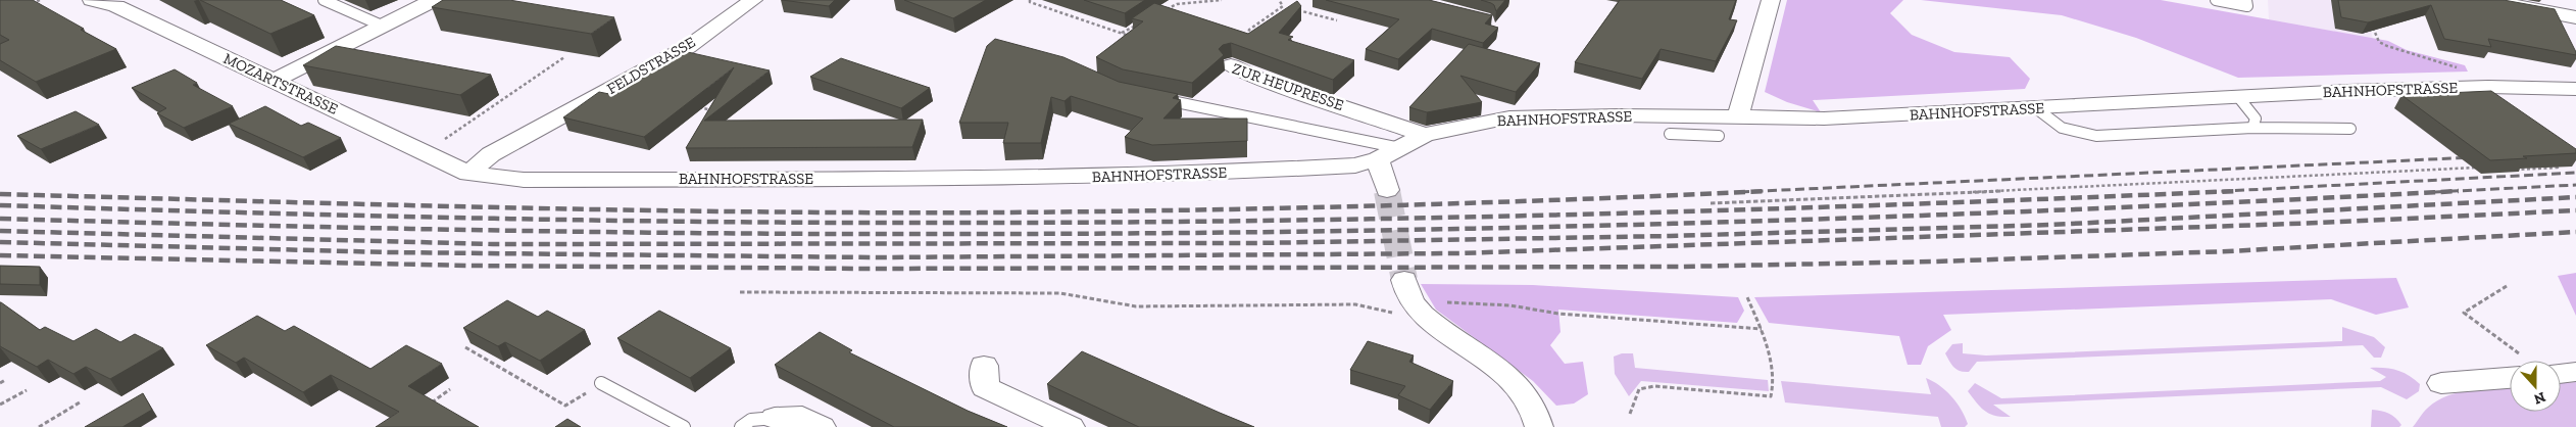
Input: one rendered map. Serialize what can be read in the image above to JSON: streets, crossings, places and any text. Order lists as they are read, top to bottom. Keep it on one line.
{"streets":{"street":["FELDSTRASSE","MOZARTSTRASSE","ZUR HEUPRESSE","BAHNHOFSTRASSE"]},"crossings":[["FELDSTRASSE","MOZARTSTRASSE"],["FELDSTRASSE","BAHNHOFSTRASSE"],["MOZARTSTRASSE","BAHNHOFSTRASSE"],["ZUR HEUPRESSE","BAHNHOFSTRASSE"]],"north":"bottom"}
